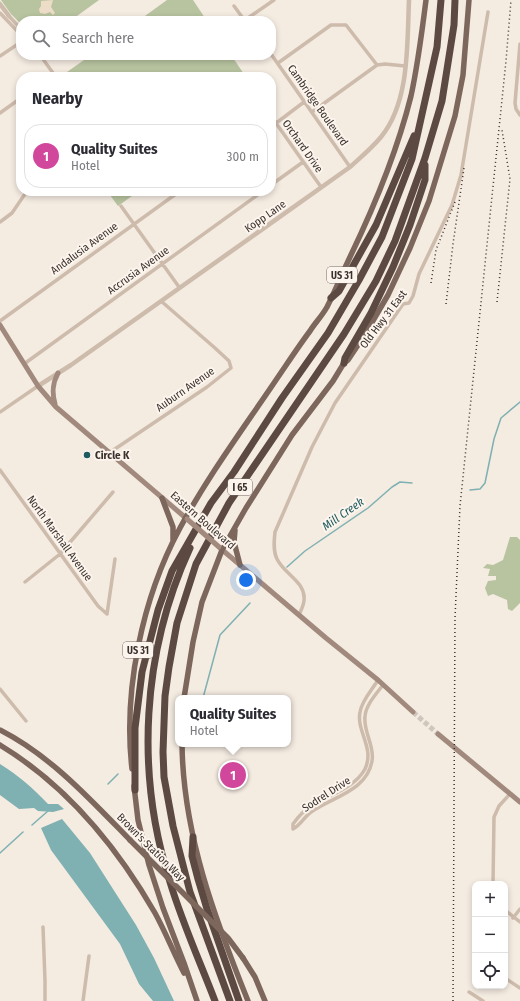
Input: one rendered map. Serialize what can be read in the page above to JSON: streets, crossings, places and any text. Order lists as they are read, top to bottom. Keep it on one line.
{"streets":{"highway":["I 65"],"main road":["US 31","Eastern Boulevard","Brown's Station Way"],"street":["Cambridge Boulevard","Orchard Drive","Kopp Lane","Andalusia Avenue","Accrusia Avenue","Old Hwy 31 East","Auburn Avenue","North Marshall Avenue","Sodrel Drive"]},"crossings":[["Cambridge Boulevard","Kopp Lane"],["Orchard Drive","Kopp Lane"],["Kopp Lane","Auburn Avenue"],["Kopp Lane","Eastern Boulevard"],["Accrusia Avenue","Eastern Boulevard"],["US 31","Eastern Boulevard"],["Old Hwy 31 East","Eastern Boulevard"],["Auburn Avenue","Eastern Boulevard"],["Eastern Boulevard","Sodrel Drive"]],"water":["Mill Creek"],"places":["Circle K"],"page":{"search":"Search here","heading":"Nearby","list":[{"mark":"1","name":"Quality Suites","note":"Hotel","value":"300 m"}],"popup":["Quality Suites","Hotel"],"pins":"1","map_buttons":["+","−"]}}
